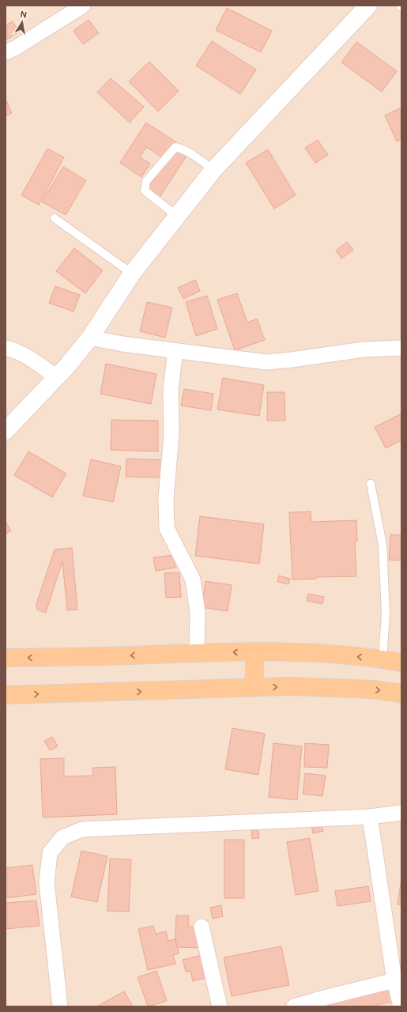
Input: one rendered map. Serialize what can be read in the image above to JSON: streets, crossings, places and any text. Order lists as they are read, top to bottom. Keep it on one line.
{"north":"top"}
